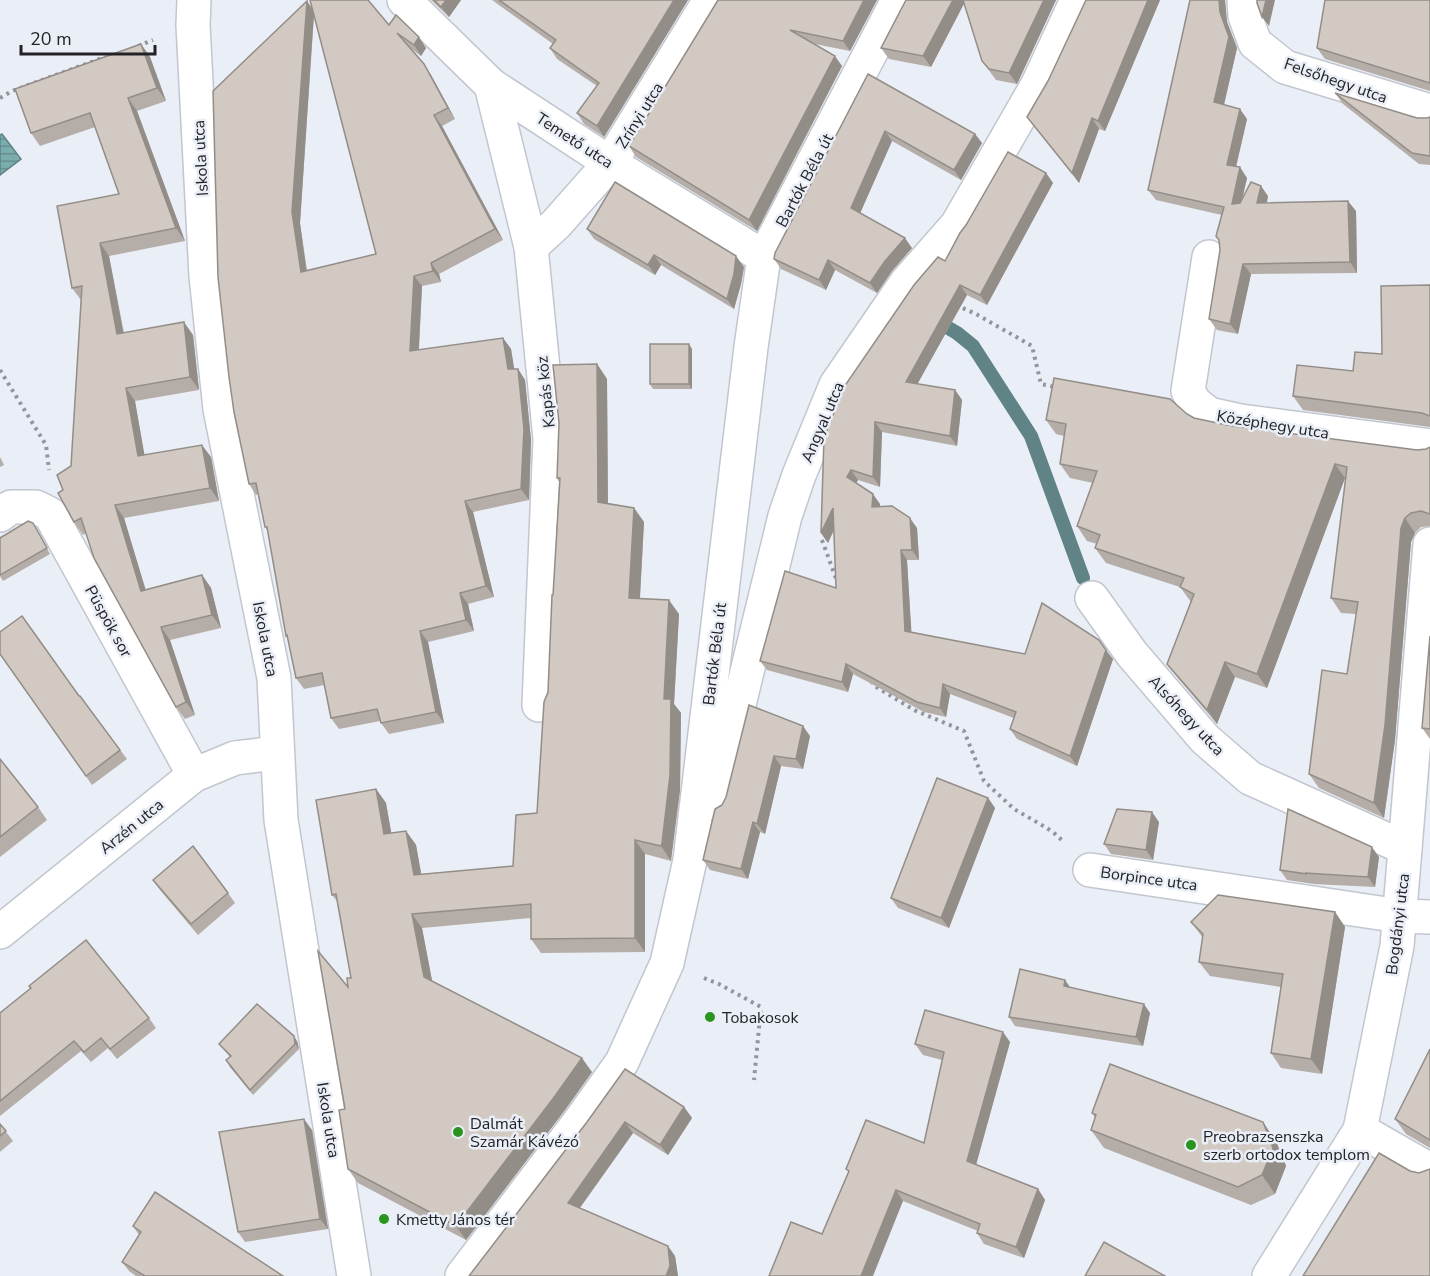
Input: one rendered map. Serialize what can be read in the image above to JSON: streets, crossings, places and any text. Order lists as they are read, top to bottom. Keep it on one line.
{"streets":{"street":["Felsőhegy utca","Zrínyi utca","Temető utca","Iskola utca","Bartók Béla út","Kapás köz","Angyal utca","Középhegy utca","Püspök sor","Alsóhegy utca","Arzén utca","Borpince utca","Bogdányi utca"]},"crossings":[["Zrínyi utca","Temető utca"],["Zrínyi utca","Kapás köz"],["Temető utca","Bartók Béla út"],["Temető utca","Kapás köz"],["Iskola utca","Arzén utca"],["Bartók Béla út","Angyal utca"],["Püspök sor","Arzén utca"],["Alsóhegy utca","Bogdányi utca"],["Borpince utca","Bogdányi utca"]],"places":["Tobakosok","Dalmát Szamár Kávézó","Preobrazsenszka szerb ortodox templom","Kmetty János tér"],"scale_bar":"20 m"}
